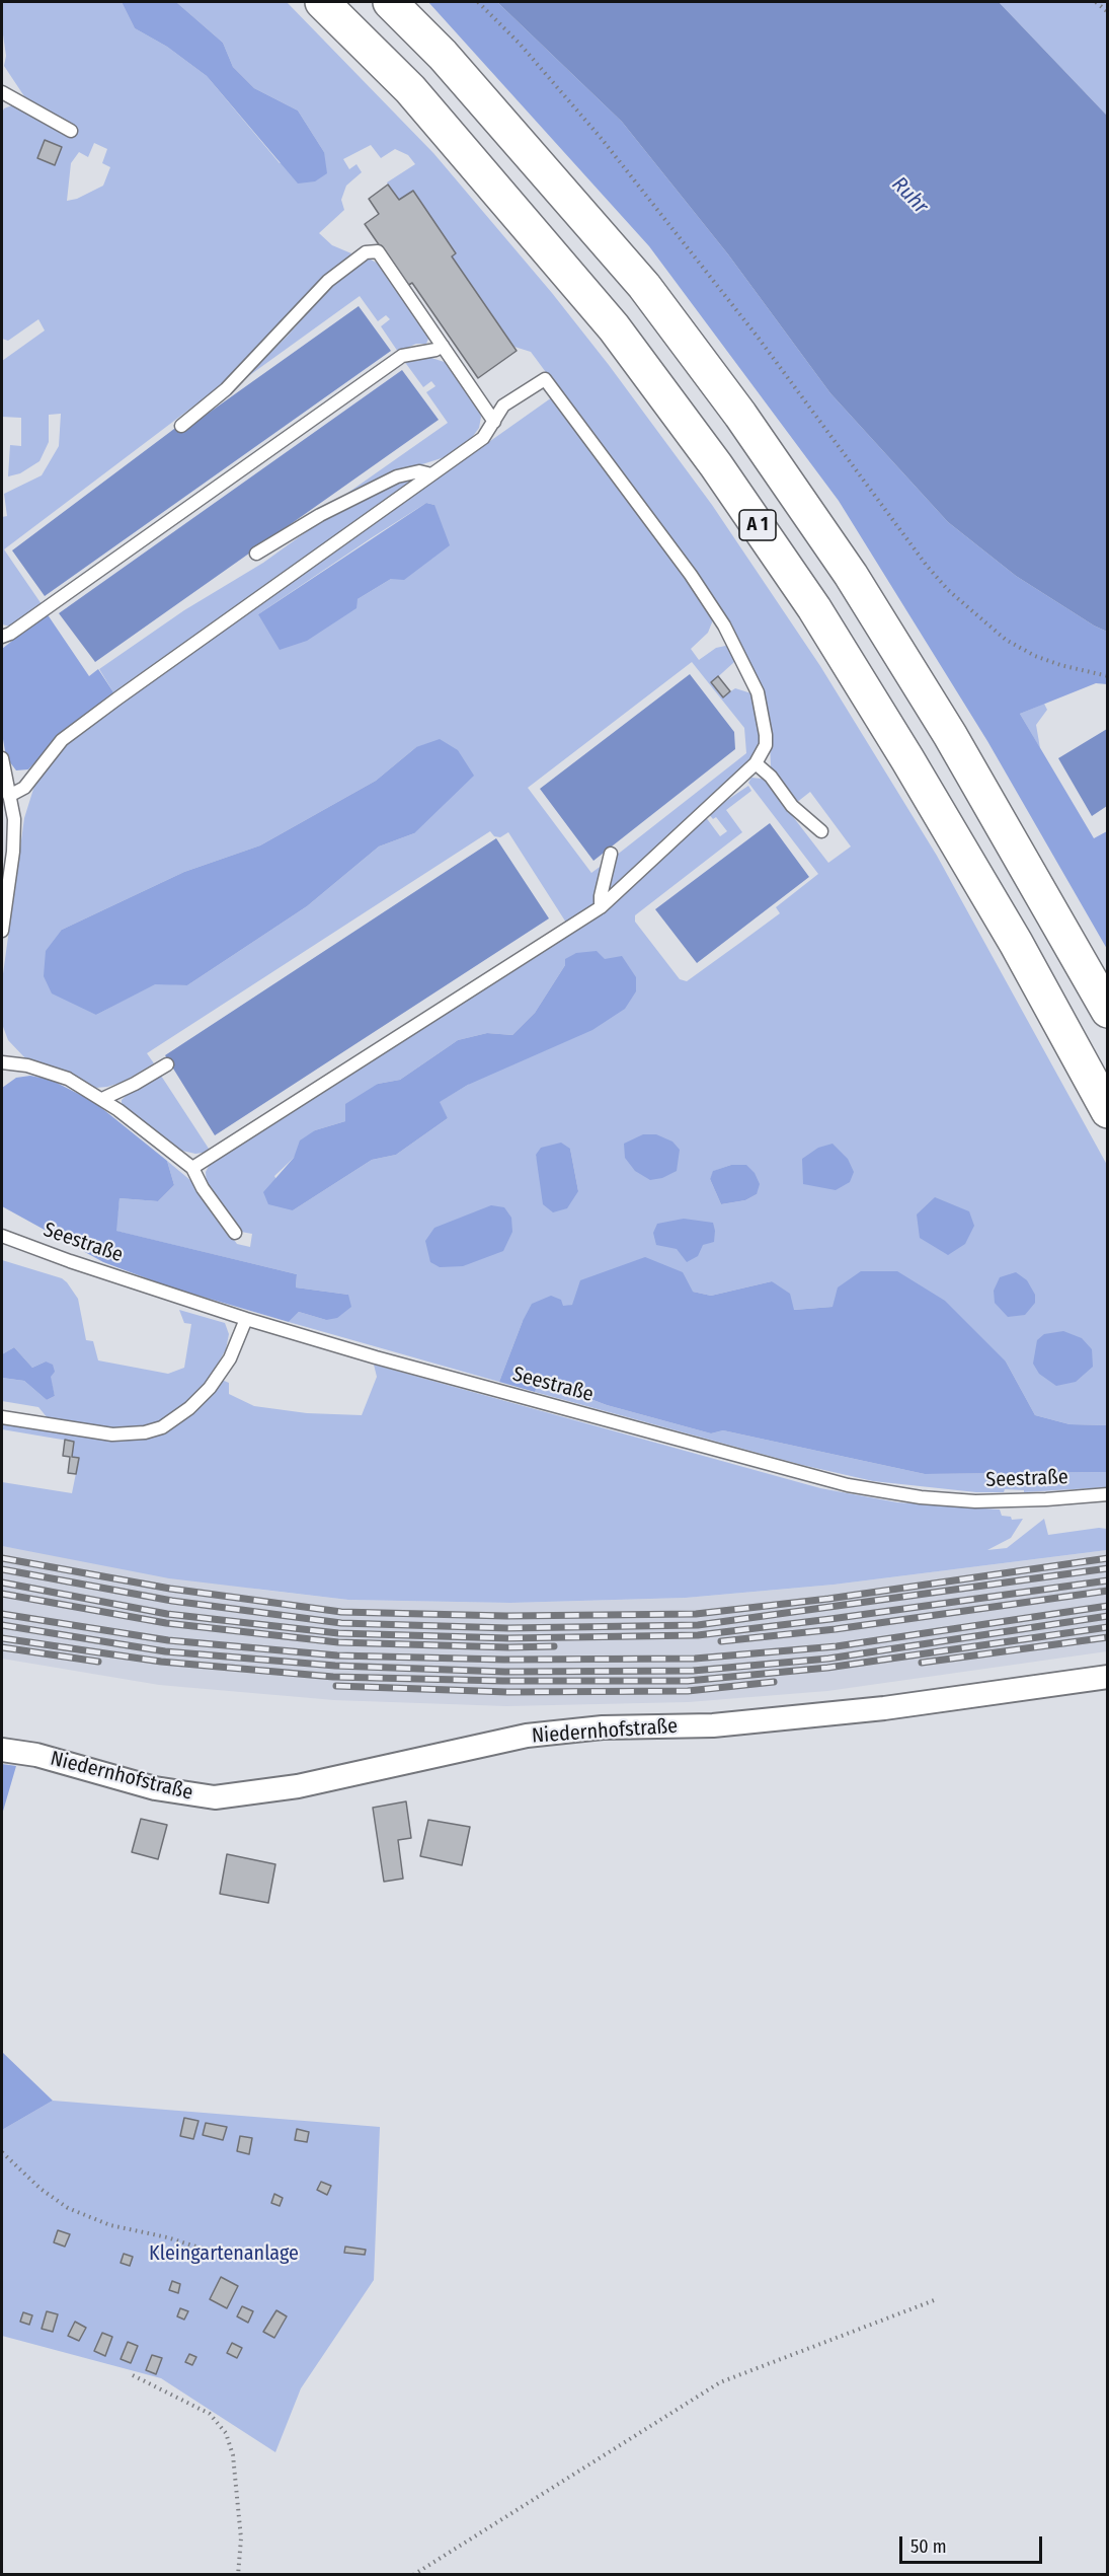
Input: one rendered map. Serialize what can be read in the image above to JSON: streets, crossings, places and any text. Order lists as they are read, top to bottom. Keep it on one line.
{"streets":{"highway":["A 1"],"street":["Niedernhofstraße"],"lane":["Seestraße"]},"water":["Ruhr"],"parks":["Kleingartenanlage"],"scale_bar":"50 m"}
